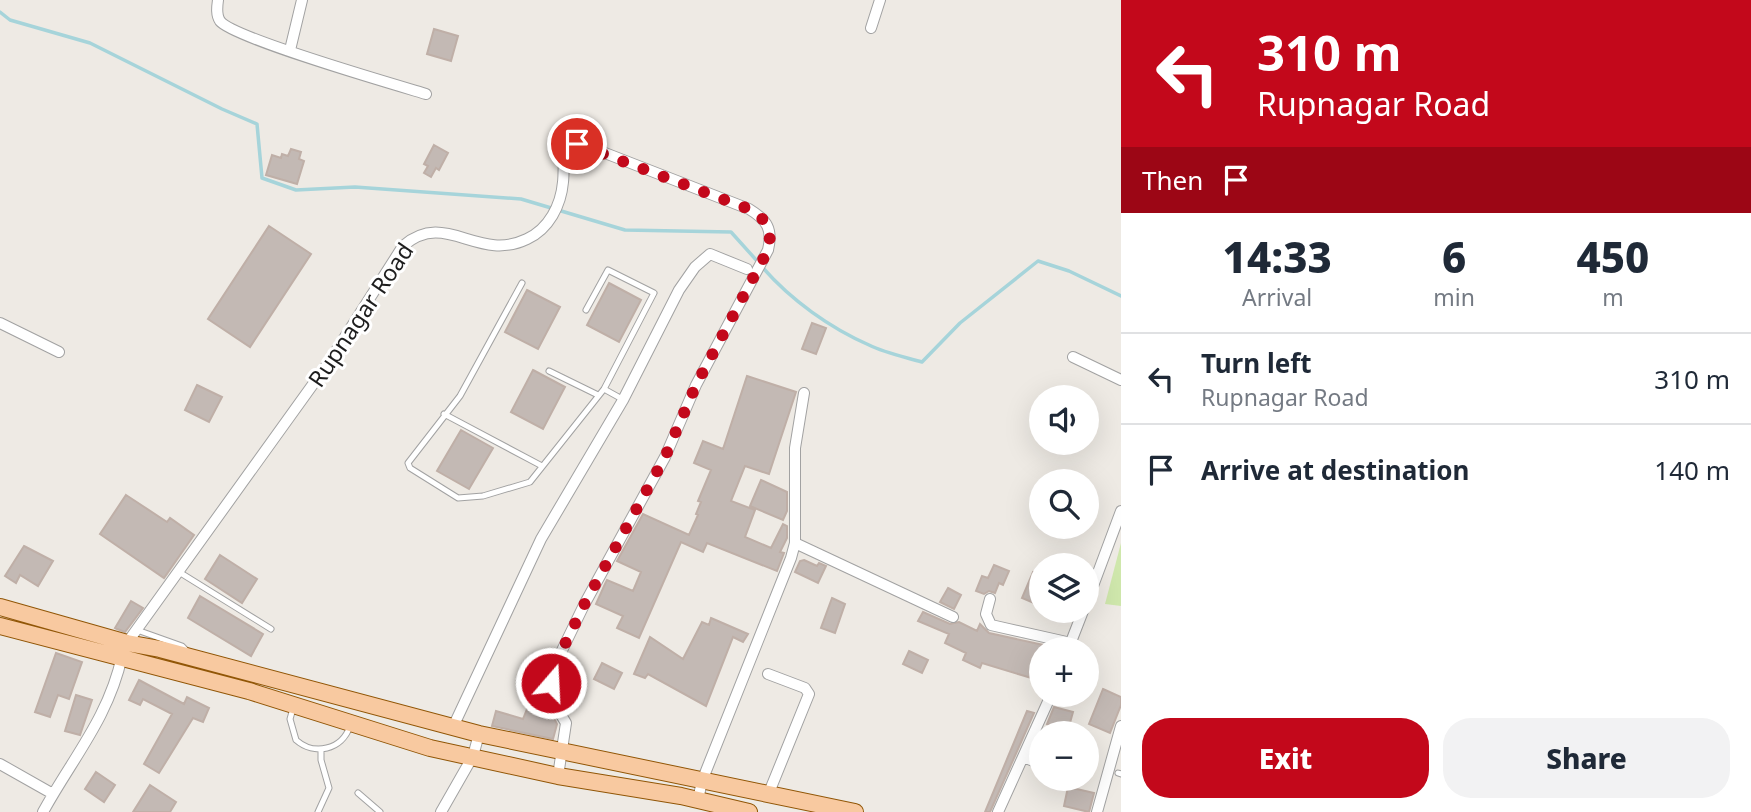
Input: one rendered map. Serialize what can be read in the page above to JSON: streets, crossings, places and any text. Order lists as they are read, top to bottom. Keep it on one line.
{"streets":{"street":["Rupnagar Road"]},"page":{"turn":["310 m","Rupnagar Road"],"then":"Then","eta":["14:33","Arrival","6","min","450","m"],"list":[{"name":"Turn left","note":"Rupnagar Road","value":"310 m"},{"name":"Arrive at destination","value":"140 m"}],"map_buttons":["+","−"],"buttons":["Exit","Share"]}}
